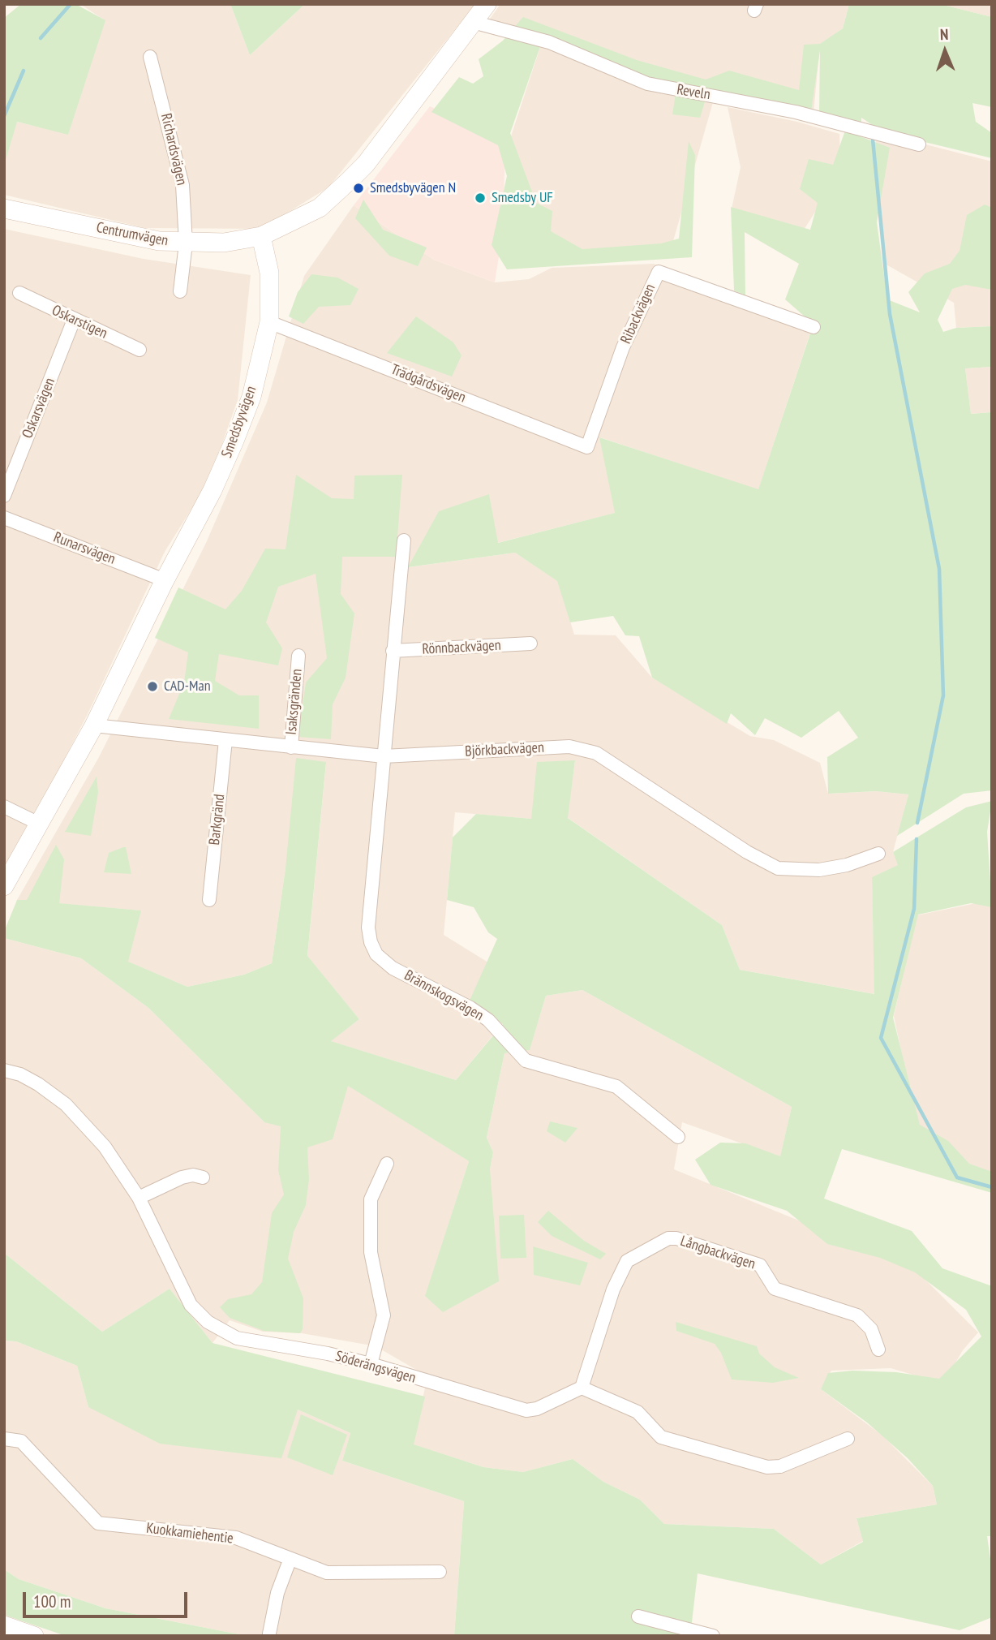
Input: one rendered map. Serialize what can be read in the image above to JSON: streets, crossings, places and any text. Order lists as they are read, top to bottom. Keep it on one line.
{"streets":{"main road":["Centrumvägen","Smedsbyvägen"],"street":["Reveln","Richardsvägen","Ribackvägen","Oskarstigen","Trädgårdsvägen","Oskarsvägen","Runarsvägen","Rönnbackvägen","Isaksgränden","Björkbackvägen","Barkgränd","Brännskogsvägen","Långbackvägen","Söderängsvägen","Kuokkamiehentie"]},"crossings":[["Richardsvägen","Centrumvägen"],["Centrumvägen","Smedsbyvägen"],["Ribackvägen","Trädgårdsvägen"],["Oskarstigen","Oskarsvägen"],["Trädgårdsvägen","Smedsbyvägen"],["Smedsbyvägen","Runarsvägen"],["Smedsbyvägen","Björkbackvägen"],["Isaksgränden","Björkbackvägen"],["Björkbackvägen","Barkgränd"],["Björkbackvägen","Brännskogsvägen"],["Långbackvägen","Söderängsvägen"]],"places":["Smedsbyvägen N","Smedsby UF","CAD-Man"],"scale_bar":"100 m","north":"top"}
